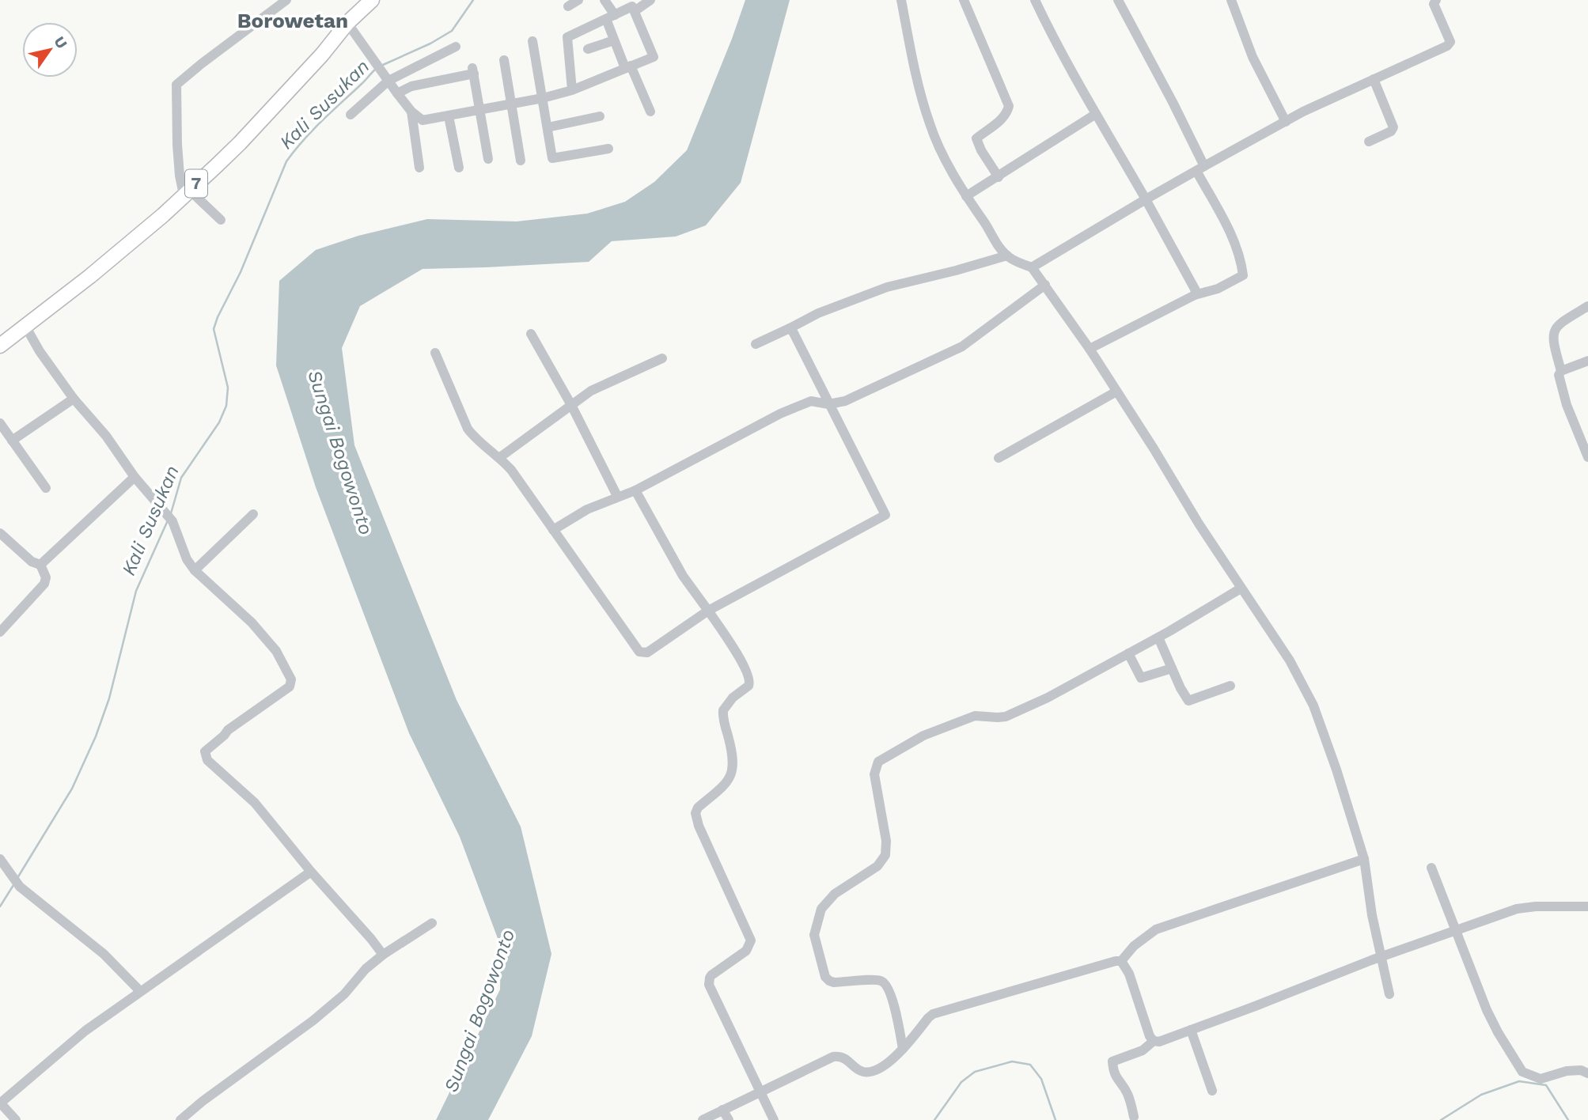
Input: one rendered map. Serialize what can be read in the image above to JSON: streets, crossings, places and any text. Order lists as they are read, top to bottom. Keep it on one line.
{"streets":{"highway":["7"]},"districts":["Borowetan"],"water":["Kali Susukan","Sungai Bogowonto"],"north":"top right"}
